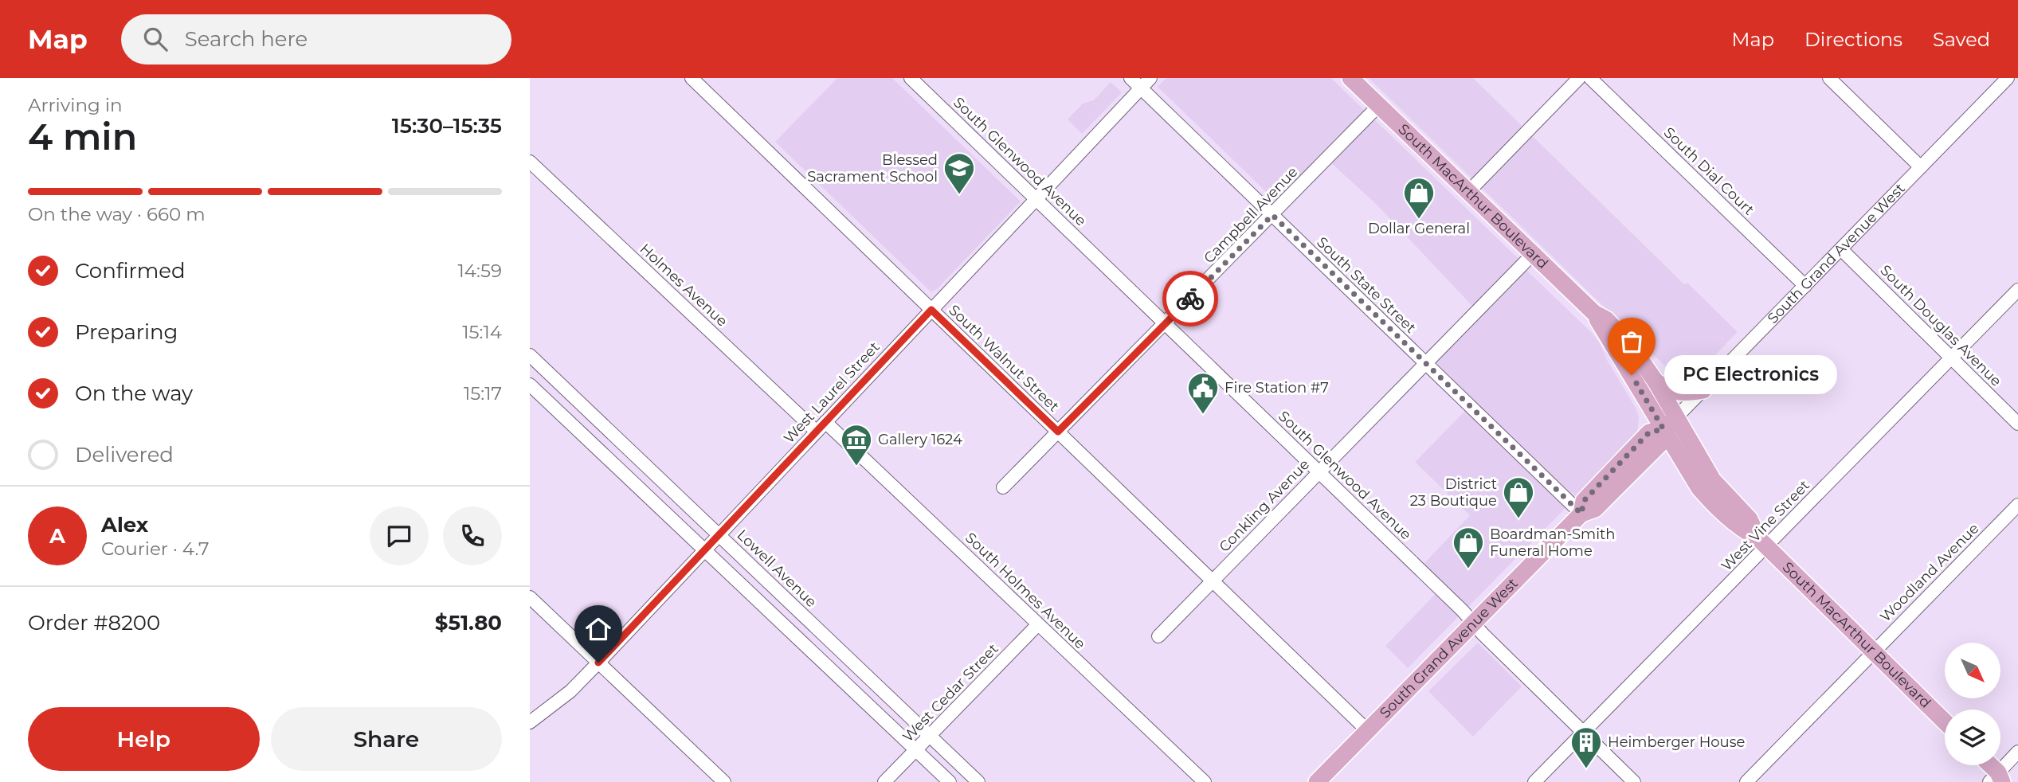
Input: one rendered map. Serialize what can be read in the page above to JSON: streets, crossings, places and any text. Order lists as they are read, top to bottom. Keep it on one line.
{"streets":{"main road":["South MacArthur Boulevard","South Grand Avenue West"],"street":["South Glenwood Avenue","South Dial Court","Campbell Avenue","Holmes Avenue","South State Street","South Douglas Avenue","South Walnut Street","West Laurel Street","Conkling Avenue","West Vine Street","Lowell Avenue","Woodland Avenue","South Holmes Avenue","West Cedar Street"]},"crossings":[["South Glenwood Avenue","Campbell Avenue"],["South Glenwood Avenue","South Grand Avenue West"],["South Glenwood Avenue","West Laurel Street"],["South Glenwood Avenue","Conkling Avenue"],["South Glenwood Avenue","West Vine Street"],["South Dial Court","South Grand Avenue West"],["South MacArthur Boulevard","Campbell Avenue"],["South MacArthur Boulevard","South Grand Avenue West"],["South MacArthur Boulevard","Conkling Avenue"],["South MacArthur Boulevard","West Vine Street"],["South MacArthur Boulevard","Woodland Avenue"],["Campbell Avenue","South State Street"],["Campbell Avenue","South Walnut Street"],["South Grand Avenue West","South State Street"],["South Grand Avenue West","South Douglas Avenue"],["South Grand Avenue West","South Walnut Street"],["Holmes Avenue","West Laurel Street"],["Holmes Avenue","South Holmes Avenue"],["South State Street","West Laurel Street"],["South State Street","Conkling Avenue"],["South Douglas Avenue","West Vine Street"],["South Walnut Street","West Laurel Street"],["South Walnut Street","Conkling Avenue"],["West Laurel Street","Lowell Avenue"],["West Laurel Street","South Holmes Avenue"],["Lowell Avenue","West Cedar Street"],["South Holmes Avenue","West Cedar Street"]],"places":{"school or university":["Blessed Sacrament School"],"shop":["Dollar General","District 23 Boutique","Boardman-Smith Funeral Home"],"other":["PC Electronics"],"public building":["Fire Station #7"],"museum":["Gallery 1624"],"building":["Heimberger House"]},"north":"bottom right","page":{"header":"Map","search":"Search here","nav":["Map","Directions","Saved"],"heading":["4 min","Arriving in","15:30–15:35"],"panel":["Alex","Courier · 4.7","Order #8200","$51.80"],"bar":"On the way · 660 m","list":[["Confirmed","14:59"],["Preparing","15:14"],["On the way","15:17"],"Delivered"],"bubble":"PC Electronics","round":"A","buttons":["Help","Share"]}}
